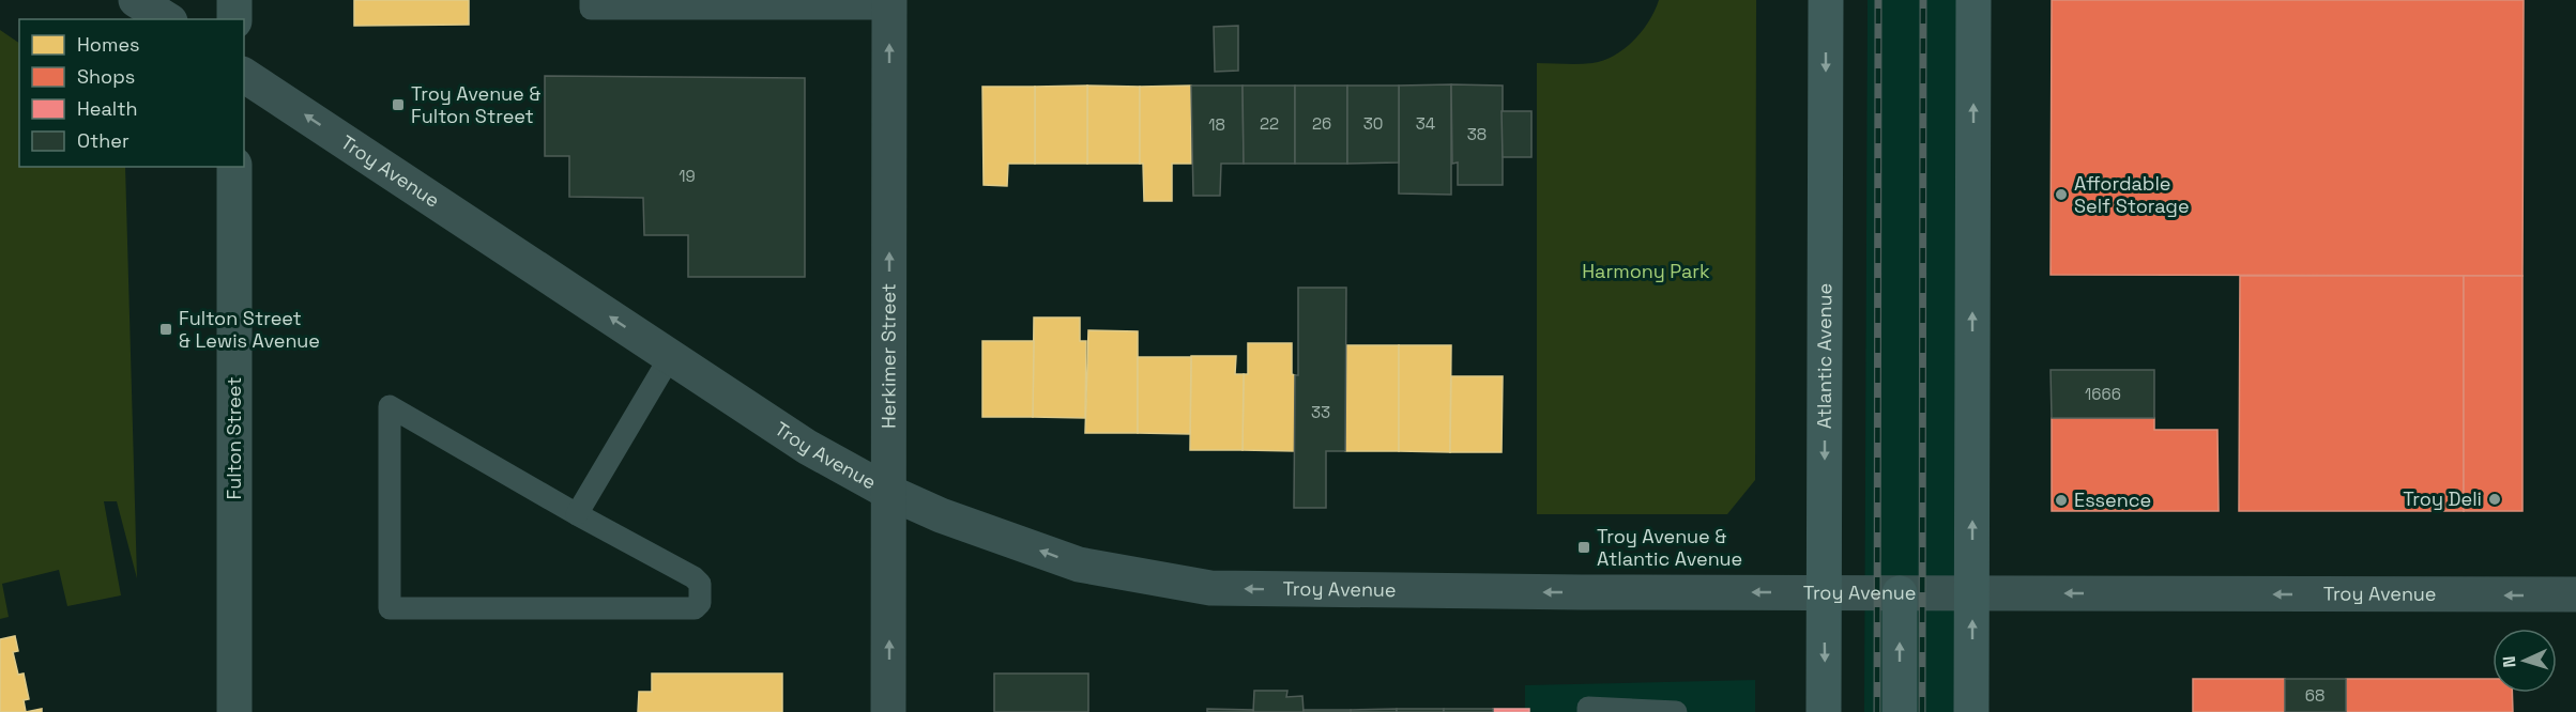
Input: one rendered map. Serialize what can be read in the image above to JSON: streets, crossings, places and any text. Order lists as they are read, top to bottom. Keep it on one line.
{"streets":{"main road":["Atlantic Avenue","Fulton Street"],"street":["Troy Avenue","Herkimer Street"]},"crossings":[["Troy Avenue","Herkimer Street"],["Troy Avenue","Atlantic Avenue"]],"one_way":["Troy Avenue","Herkimer Street"],"parks":["Harmony Park"],"places":{"transit":["Troy Avenue & Fulton Street","Fulton Street & Lewis Avenue","Troy Avenue & Atlantic Avenue"],"other":["Affordable Self Storage","Troy Deli","Essence"]},"house_numbers":["22","26","30","34","18","38","19","1666","33","68"],"legend":["Homes","Shops","Health","Other"],"north":"left"}
